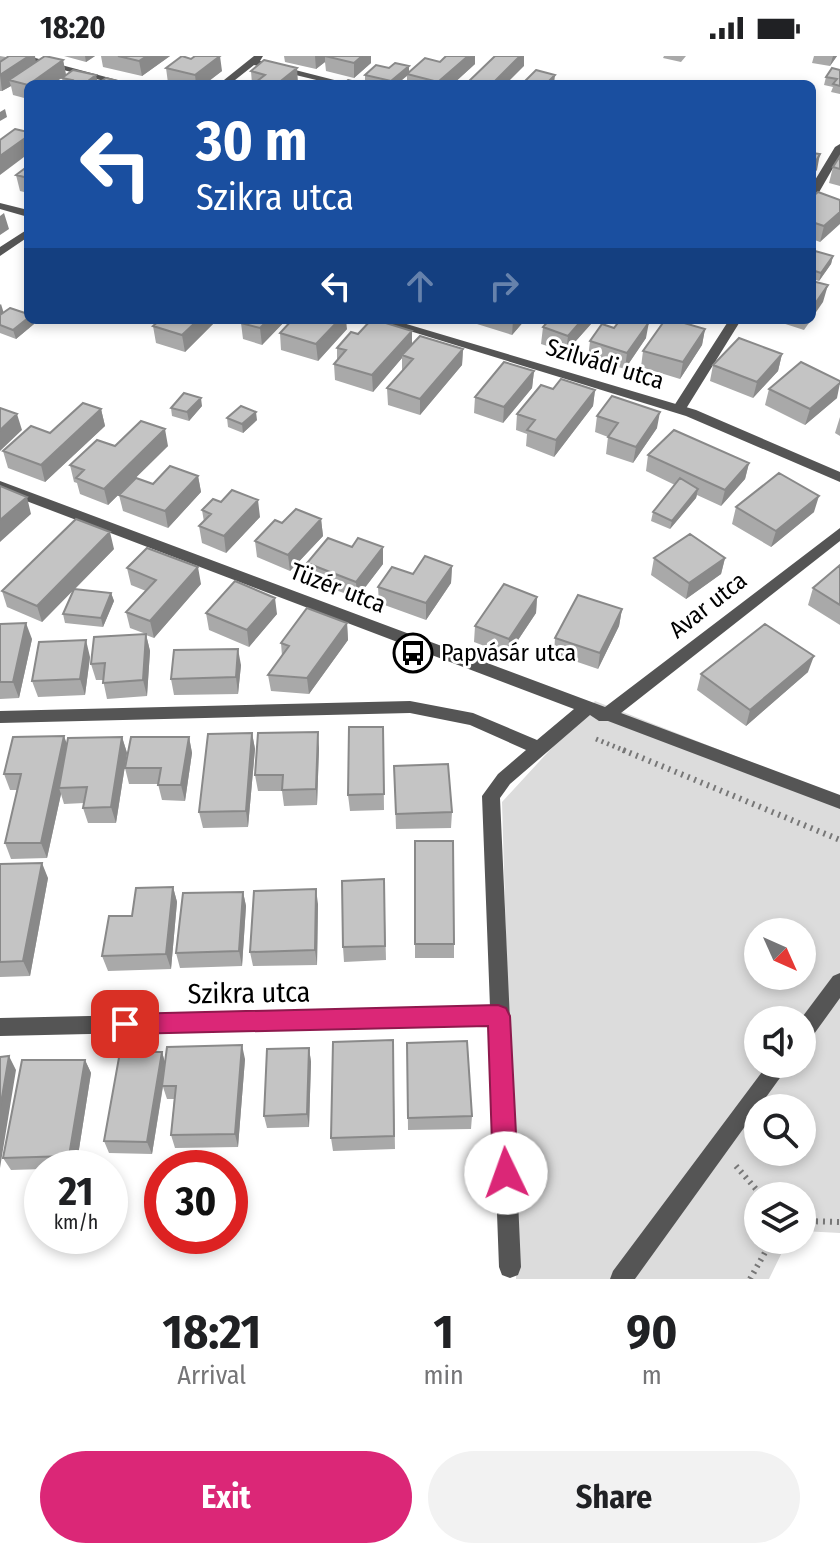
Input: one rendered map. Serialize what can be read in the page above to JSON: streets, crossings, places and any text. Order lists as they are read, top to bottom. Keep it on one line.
{"streets":{"street":["Szilvádi utca","Tüzér utca","Avar utca","Szikra utca"]},"crossings":[["Tüzér utca","Avar utca"]],"places":{"bus stop":["Papvásár utca"]},"north":"bottom right","page":{"status":"18:20","turn":["30 m","Szikra utca"],"speed":"21 km/h","limit":"30","eta":["18:21","Arrival","1","min","90","m"],"buttons":["Exit","Share"]}}
